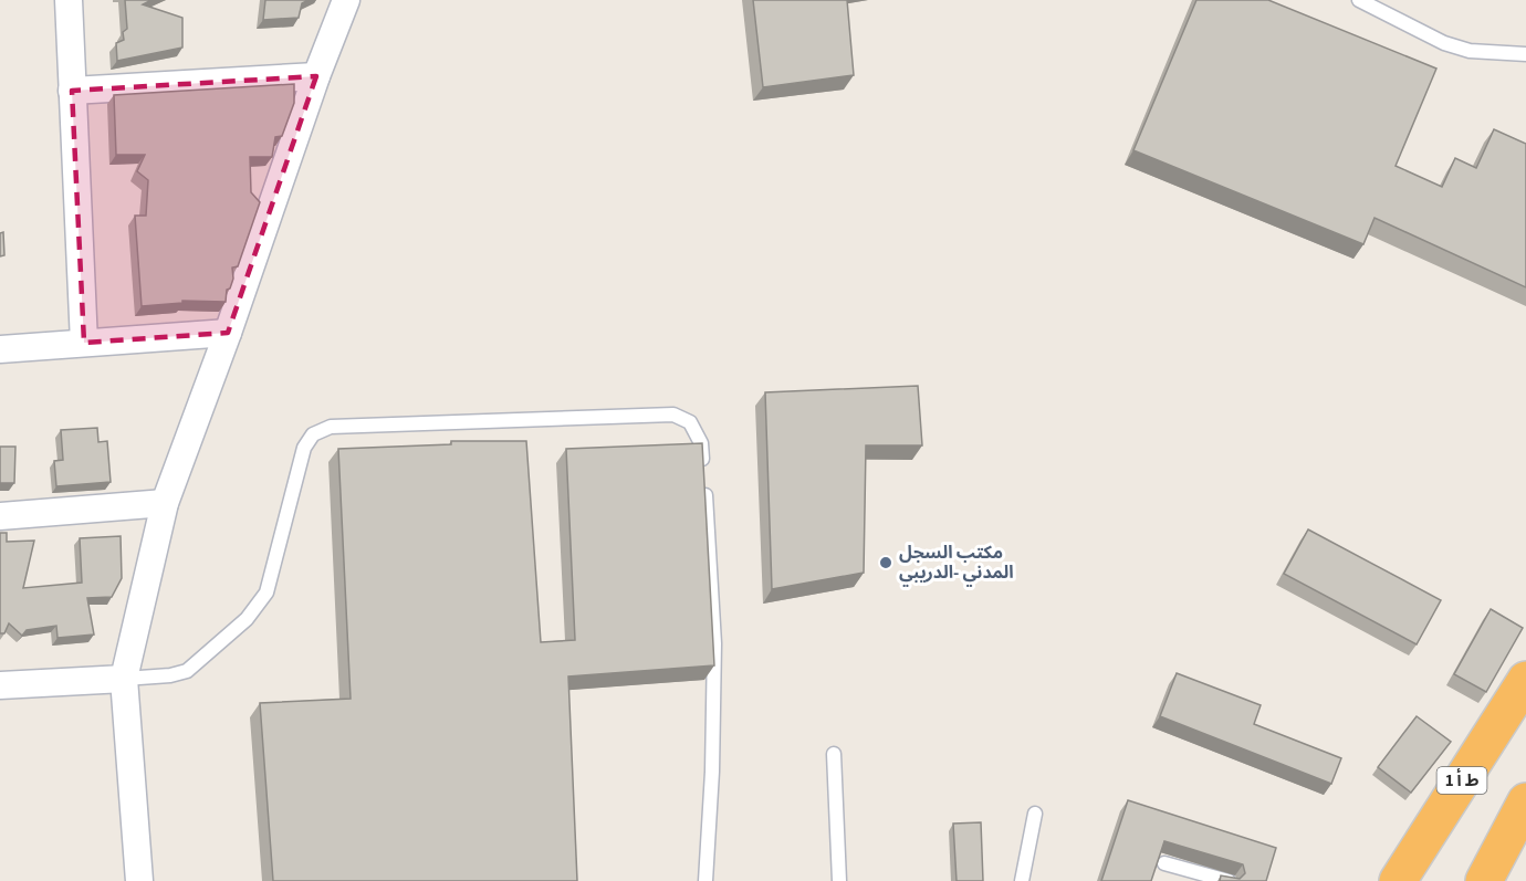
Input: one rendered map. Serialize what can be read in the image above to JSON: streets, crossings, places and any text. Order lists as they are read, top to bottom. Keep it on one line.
{"streets":{"highway":["ط أ 1"]},"places":["مكتب السجل المدني -الدريبي"]}
